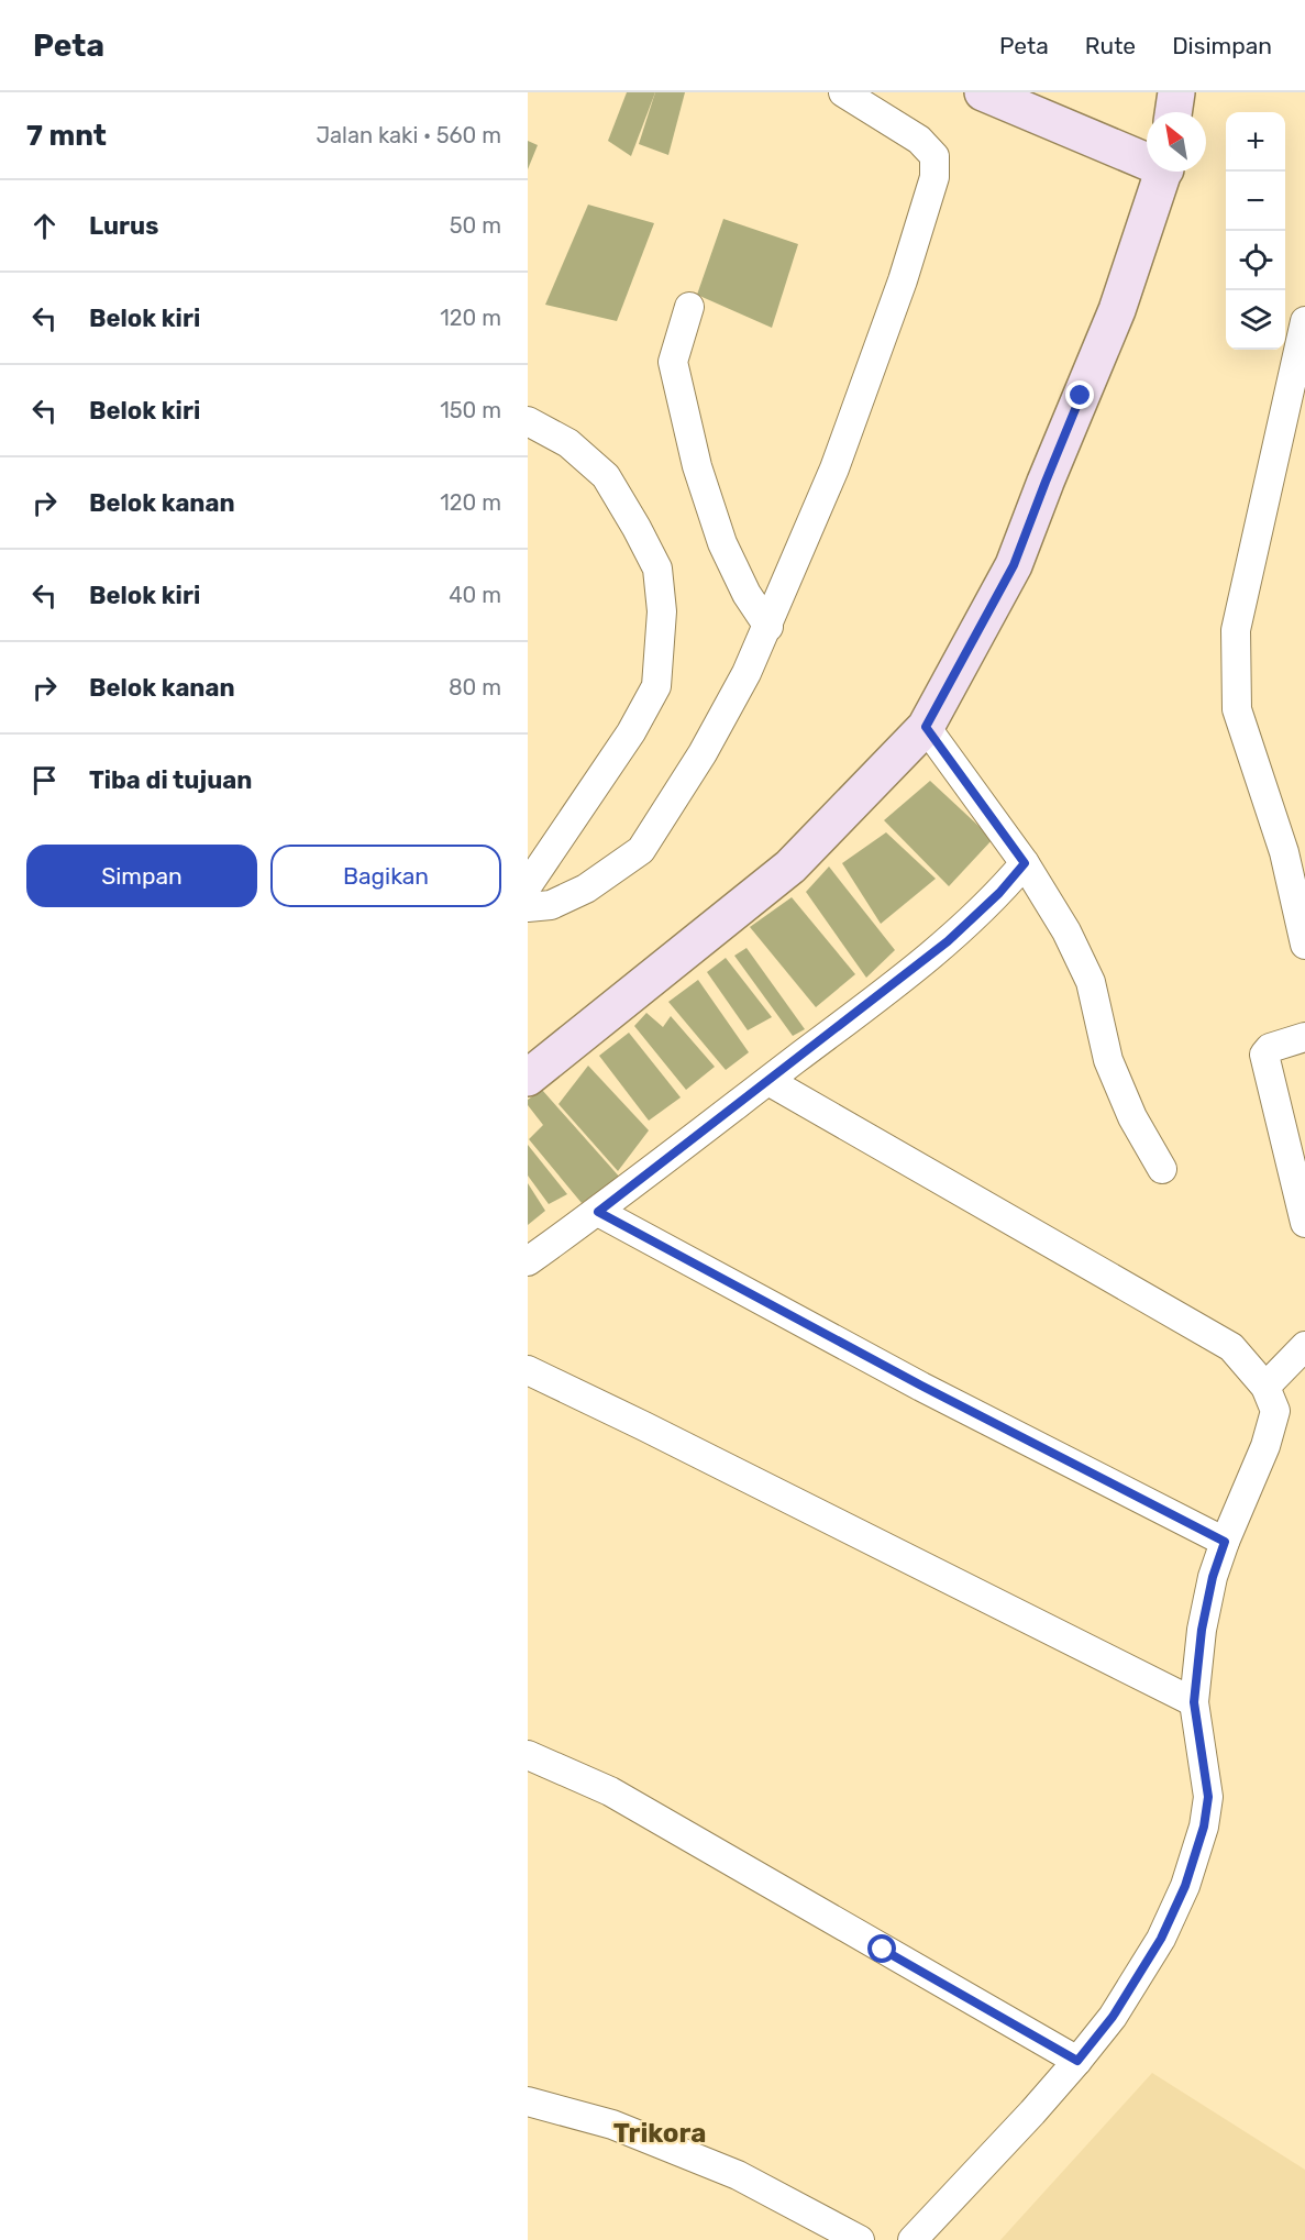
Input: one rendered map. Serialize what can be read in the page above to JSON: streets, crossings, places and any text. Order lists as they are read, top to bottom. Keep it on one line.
{"districts":["Trikora"],"north":"top left","page":{"header":"Peta","nav":["Peta","Rute","Disimpan"],"heading":["7 mnt","Jalan kaki · 560 m"],"map_buttons":["+","−"],"list":[["Lurus","50 m"],["Belok kiri","120 m"],["Belok kiri","150 m"],["Belok kanan","120 m"],["Belok kiri","40 m"],["Belok kanan","80 m"],"Tiba di tujuan"],"buttons":["Simpan","Bagikan"]}}
